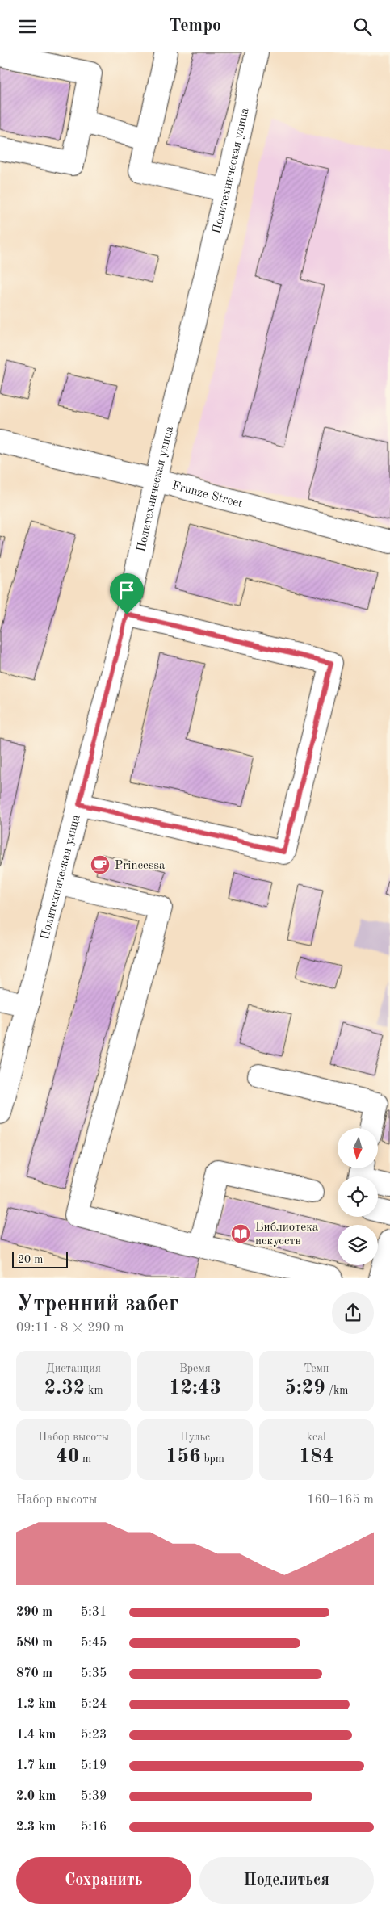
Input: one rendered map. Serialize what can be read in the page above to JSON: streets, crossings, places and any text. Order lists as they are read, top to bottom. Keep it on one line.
{"streets":{"street":["Политехническая улица","Frunze Street"]},"crossings":[["Политехническая улица","Frunze Street"]],"places":{"cafe":["Princessa"],"library":["Библиотека искусств"]},"scale_bar":"20 m","north":"bottom","page":{"header":"Tempo","scale":"20 m","heading":["Утренний забег","09:11 · 8 × 290 m"],"stats":[["Дистанция","2.32 km"],["Время","12:43"],["Темп","5:29 /km"],["Набор высоты","40 m"],["Пульс","156 bpm"],["kcal","184"]],"chart":["Набор высоты","160–165 m"],"list":[{"name":"290 m","note":"5:31"},{"name":"580 m","note":"5:45"},{"name":"870 m","note":"5:35"},{"name":"1.2 km","note":"5:24"},{"name":"1.4 km","note":"5:23"},{"name":"1.7 km","note":"5:19"},{"name":"2.0 km","note":"5:39"},{"name":"2.3 km","note":"5:16"}],"buttons":["Сохранить","Поделиться"]}}
